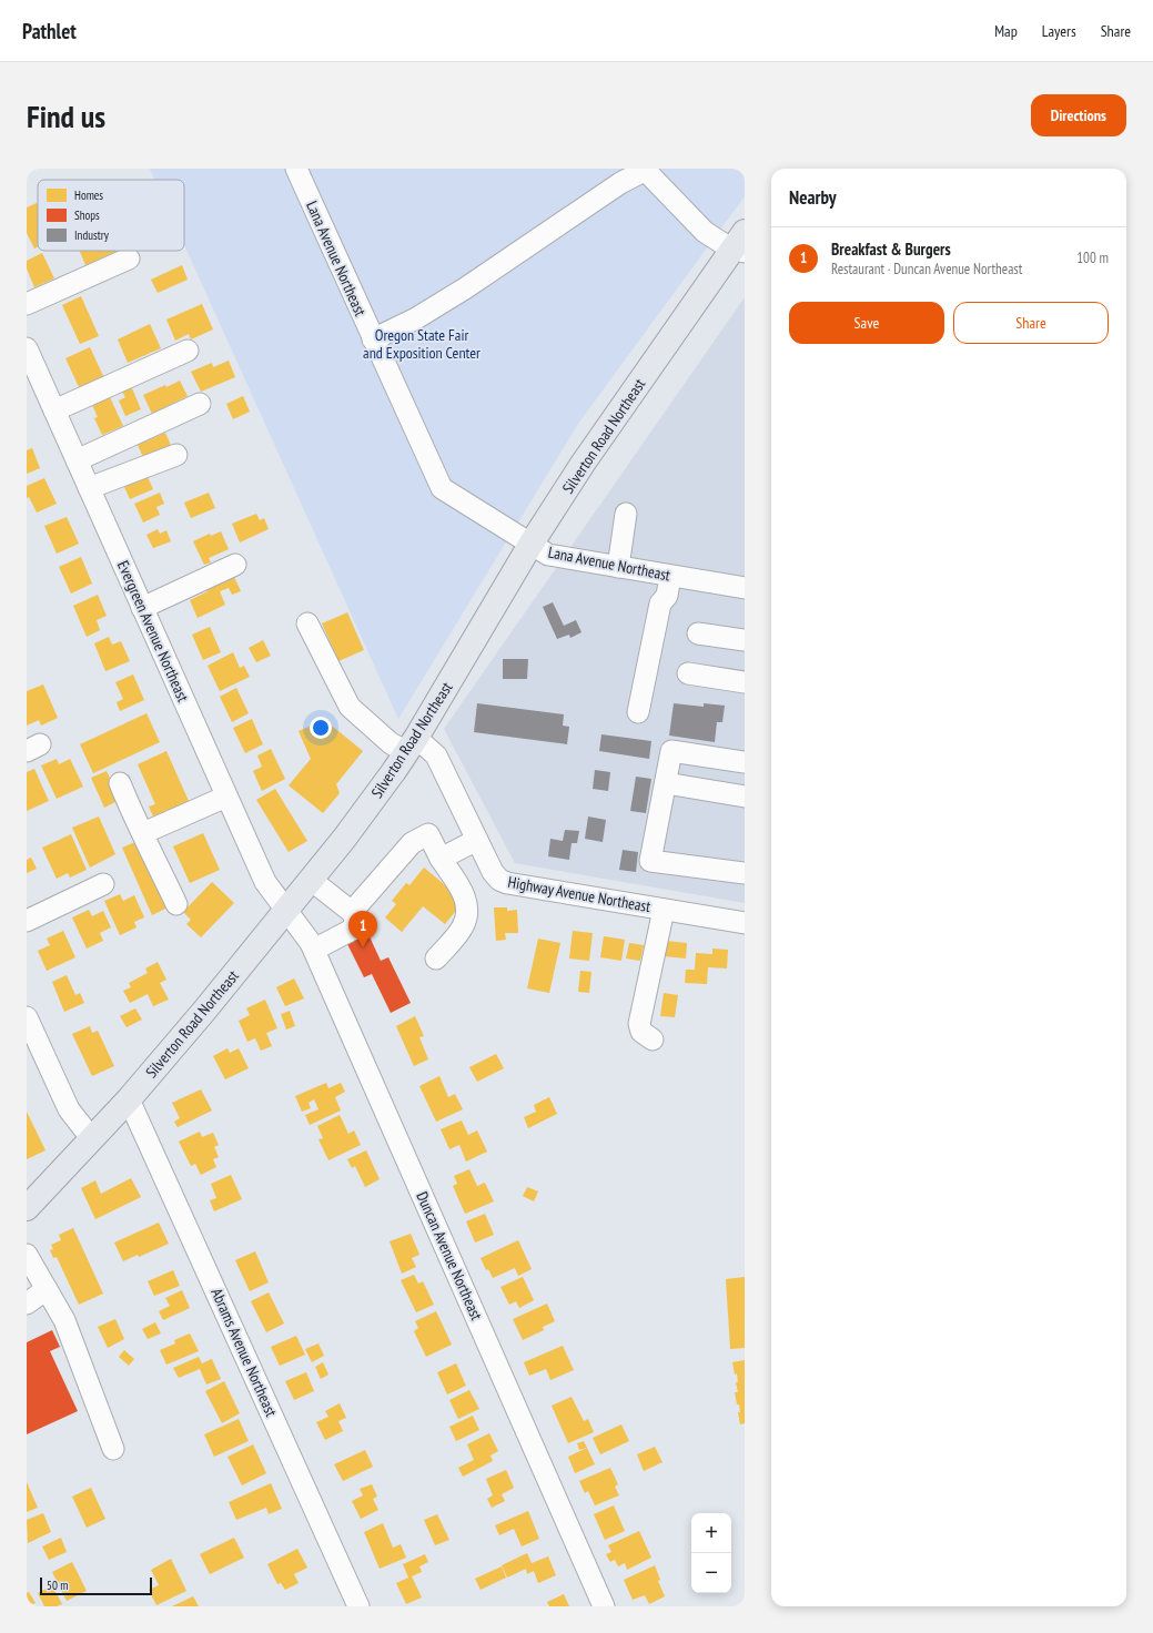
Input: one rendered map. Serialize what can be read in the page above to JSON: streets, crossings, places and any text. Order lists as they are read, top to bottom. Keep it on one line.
{"streets":{"main road":["Silverton Road Northeast"],"street":["Lana Avenue Northeast","Evergreen Avenue Northeast","Highway Avenue Northeast","Duncan Avenue Northeast","Abrams Avenue Northeast"]},"crossings":[["Lana Avenue Northeast","Silverton Road Northeast"],["Silverton Road Northeast","Evergreen Avenue Northeast"],["Silverton Road Northeast","Highway Avenue Northeast"],["Silverton Road Northeast","Duncan Avenue Northeast"],["Silverton Road Northeast","Abrams Avenue Northeast"],["Evergreen Avenue Northeast","Duncan Avenue Northeast"]],"parks":["Oregon State Fair and Exposition Center"],"legend":["Homes","Shops","Industry"],"scale_bar":"50 m","page":{"header":"Pathlet","nav":["Map","Layers","Share"],"buttons":["Directions",["Save","Share"]],"title":"Find us","heading":"Nearby","list":[{"mark":"1","name":"Breakfast & Burgers","note":"Restaurant · Duncan Avenue Northeast","value":"100 m"}],"pins":"1","map_buttons":["+","−"],"scale":"50 m"}}
